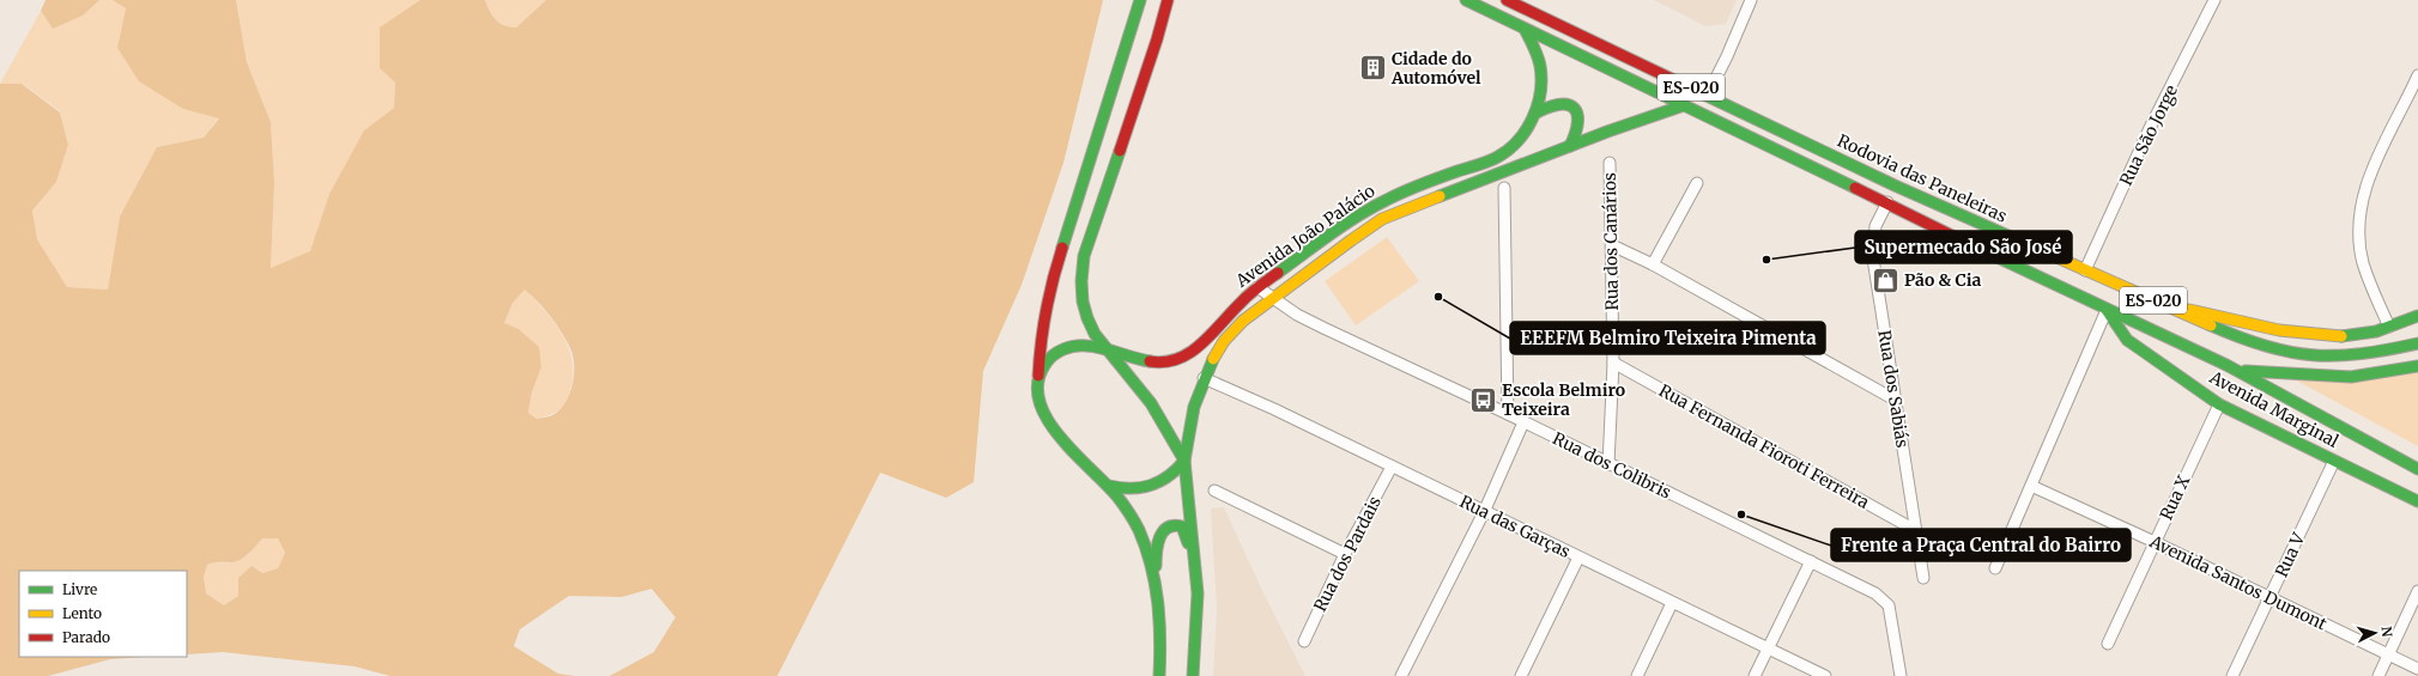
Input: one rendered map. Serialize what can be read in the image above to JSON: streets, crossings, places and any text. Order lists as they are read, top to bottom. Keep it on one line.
{"streets":{"main road":["ES-020","Rodovia das Paneleiras","Avenida João Palácio","Avenida Marginal"],"street":["Rua São Jorge","Rua dos Canários","Rua dos Sabiás","Rua Fernanda Fioroti Ferreira","Rua dos Colibris","Rua X","Rua das Garças","Rua dos Pardais","Rua V","Avenida Santos Dumont"]},"crossings":[["ES-020","Avenida João Palácio"],["ES-020","Rua dos Sabiás"],["ES-020","Avenida Marginal"],["Rua São Jorge","Rodovia das Paneleiras"],["Avenida João Palácio","Rua dos Colibris"],["Avenida João Palácio","Rua das Garças"],["Rua dos Canários","Rua Fernanda Fioroti Ferreira"],["Rua dos Canários","Rua dos Colibris"],["Rua dos Sabiás","Rua Fernanda Fioroti Ferreira"],["Avenida Marginal","Rua X"],["Avenida Marginal","Rua V"],["Rua X","Avenida Santos Dumont"],["Rua das Garças","Rua dos Pardais"],["Rua V","Avenida Santos Dumont"]],"places":{"building":["Cidade do Automóvel"],"other":["Supermecado São José","EEEFM Belmiro Teixeira Pimenta","Frente a Praça Central do Bairro"],"shop":["Pão & Cia"],"bus stop":["Escola Belmiro Teixeira"]},"legend":["Livre","Lento","Parado"],"north":"right"}
